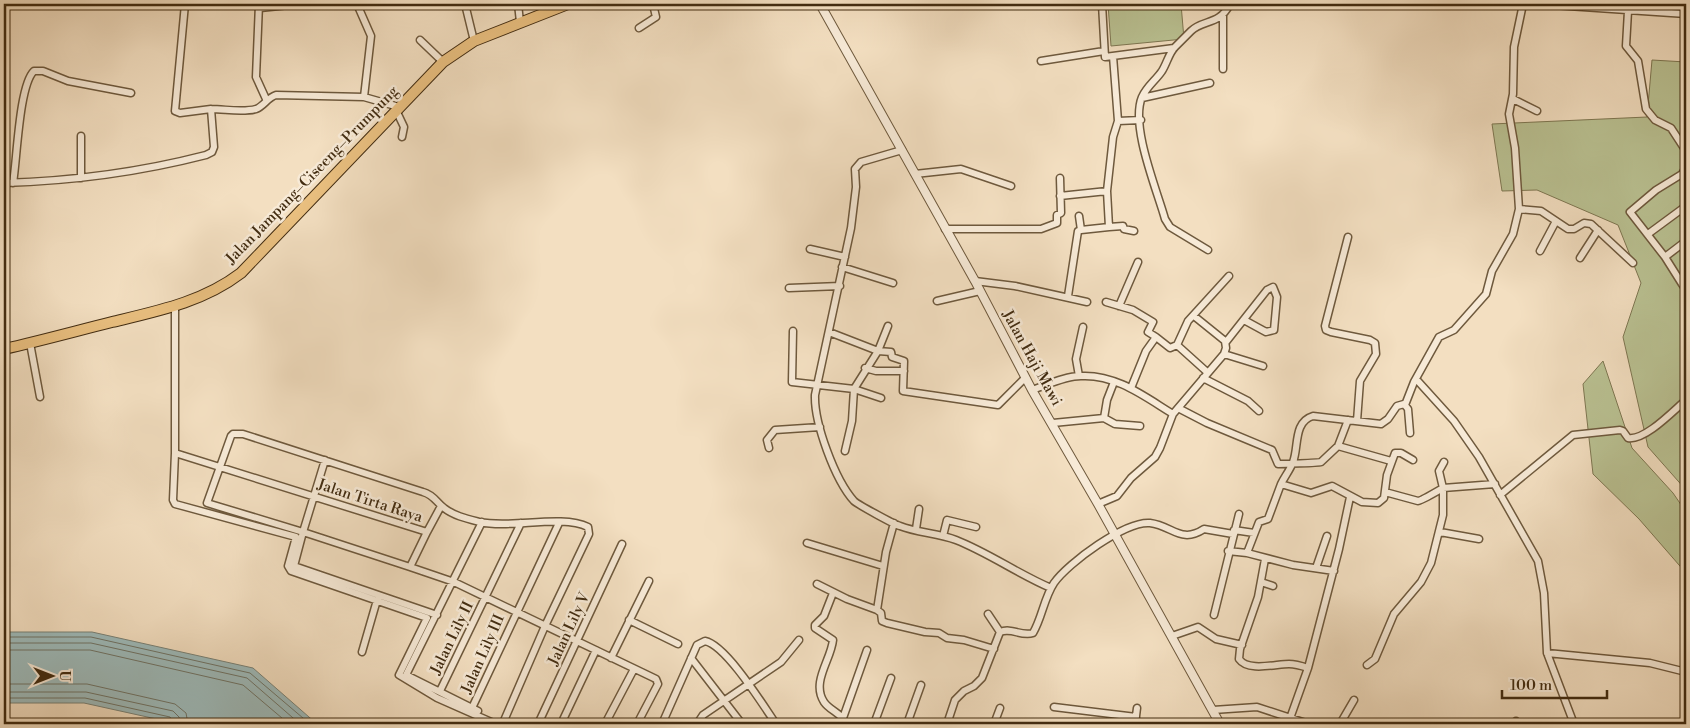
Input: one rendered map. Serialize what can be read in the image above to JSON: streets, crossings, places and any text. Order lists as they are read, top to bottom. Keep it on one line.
{"streets":{"main road":["Jalan Jampang–Ciseeng–Prumpung"],"street":["Jalan Haji Mawi","Jalan Tirta Raya","Jalan Lily V","Jalan Lily II","Jalan Lily III"]},"scale_bar":"100 m","north":"right"}
